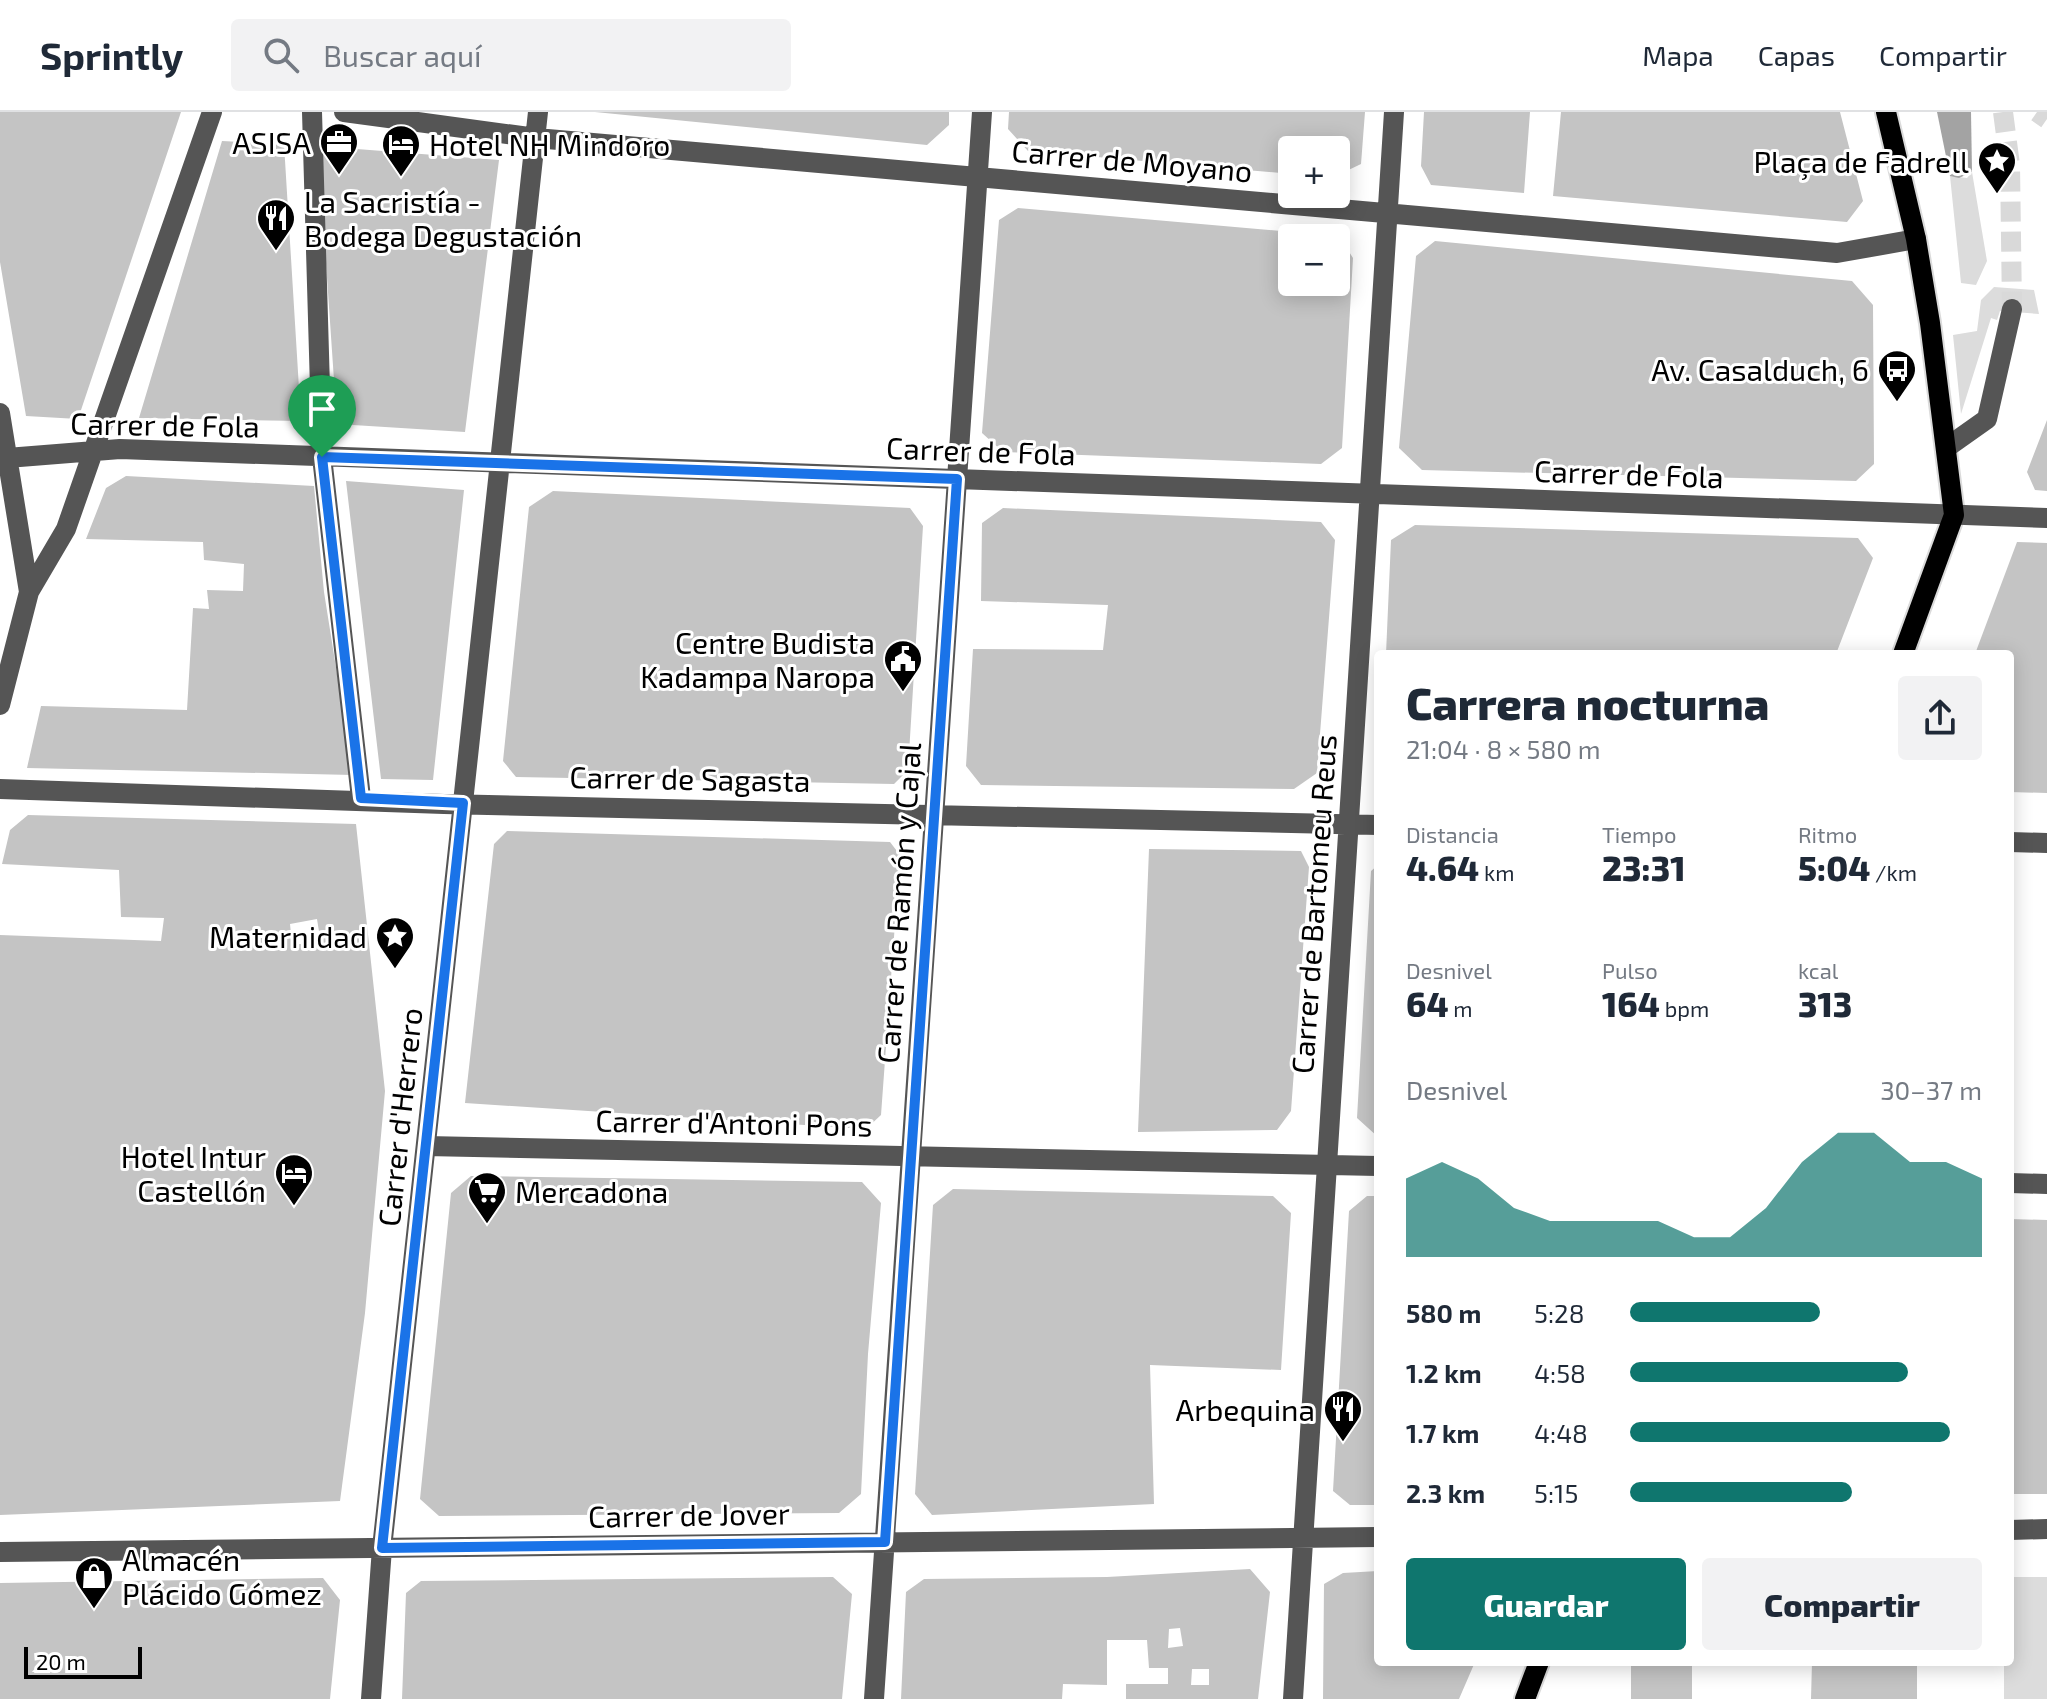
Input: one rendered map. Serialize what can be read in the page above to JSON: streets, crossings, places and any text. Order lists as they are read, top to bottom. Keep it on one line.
{"streets":{"street":["Carrer de Moyano","Carrer de Fola","Carrer de Sagasta","Carrer de Ramón y Cajal","Carrer de Bartomeu Reus","Carrer d'Herrero","Carrer d'Antoni Pons","Carrer de Jover"]},"crossings":[["Carrer de Moyano","Carrer de Ramón y Cajal"],["Carrer de Moyano","Carrer de Bartomeu Reus"],["Carrer de Moyano","Carrer d'Herrero"],["Carrer de Fola","Carrer de Ramón y Cajal"],["Carrer de Fola","Carrer de Bartomeu Reus"],["Carrer de Fola","Carrer d'Herrero"],["Carrer de Sagasta","Carrer de Ramón y Cajal"],["Carrer de Sagasta","Carrer de Bartomeu Reus"],["Carrer de Sagasta","Carrer d'Herrero"],["Carrer de Ramón y Cajal","Carrer d'Antoni Pons"],["Carrer de Ramón y Cajal","Carrer de Jover"],["Carrer de Bartomeu Reus","Carrer d'Antoni Pons"],["Carrer de Bartomeu Reus","Carrer de Jover"],["Carrer d'Herrero","Carrer d'Antoni Pons"],["Carrer d'Herrero","Carrer de Jover"]],"places":{"office":["ASISA"],"hotel":["Hotel NH Mindoro","Hotel Intur Castellón"],"place":["Plaça de Fadrell","Maternidad"],"restaurant":["La Sacristía - Bodega Degustación","Arbequina"],"bus stop":["Av. Casalduch, 6"],"public building":["Centre Budista Kadampa Naropa"],"supermarket":["Mercadona"],"shop":["Almacén Plácido Gómez"]},"scale_bar":"20 m","page":{"header":"Sprintly","search":"Buscar aquí","nav":["Mapa","Capas","Compartir"],"map_buttons":["+","−"],"heading":["Carrera nocturna","21:04 · 8 × 580 m"],"stats":[["Distancia","4.64 km"],["Tiempo","23:31"],["Ritmo","5:04 /km"],["Desnivel","64 m"],["Pulso","164 bpm"],["kcal","313"]],"chart":["Desnivel","30–37 m"],"list":[{"name":"580 m","note":"5:28"},{"name":"1.2 km","note":"4:58"},{"name":"1.7 km","note":"4:48"},{"name":"2.3 km","note":"5:15"}],"buttons":["Guardar","Compartir"],"scale":"20 m"}}
